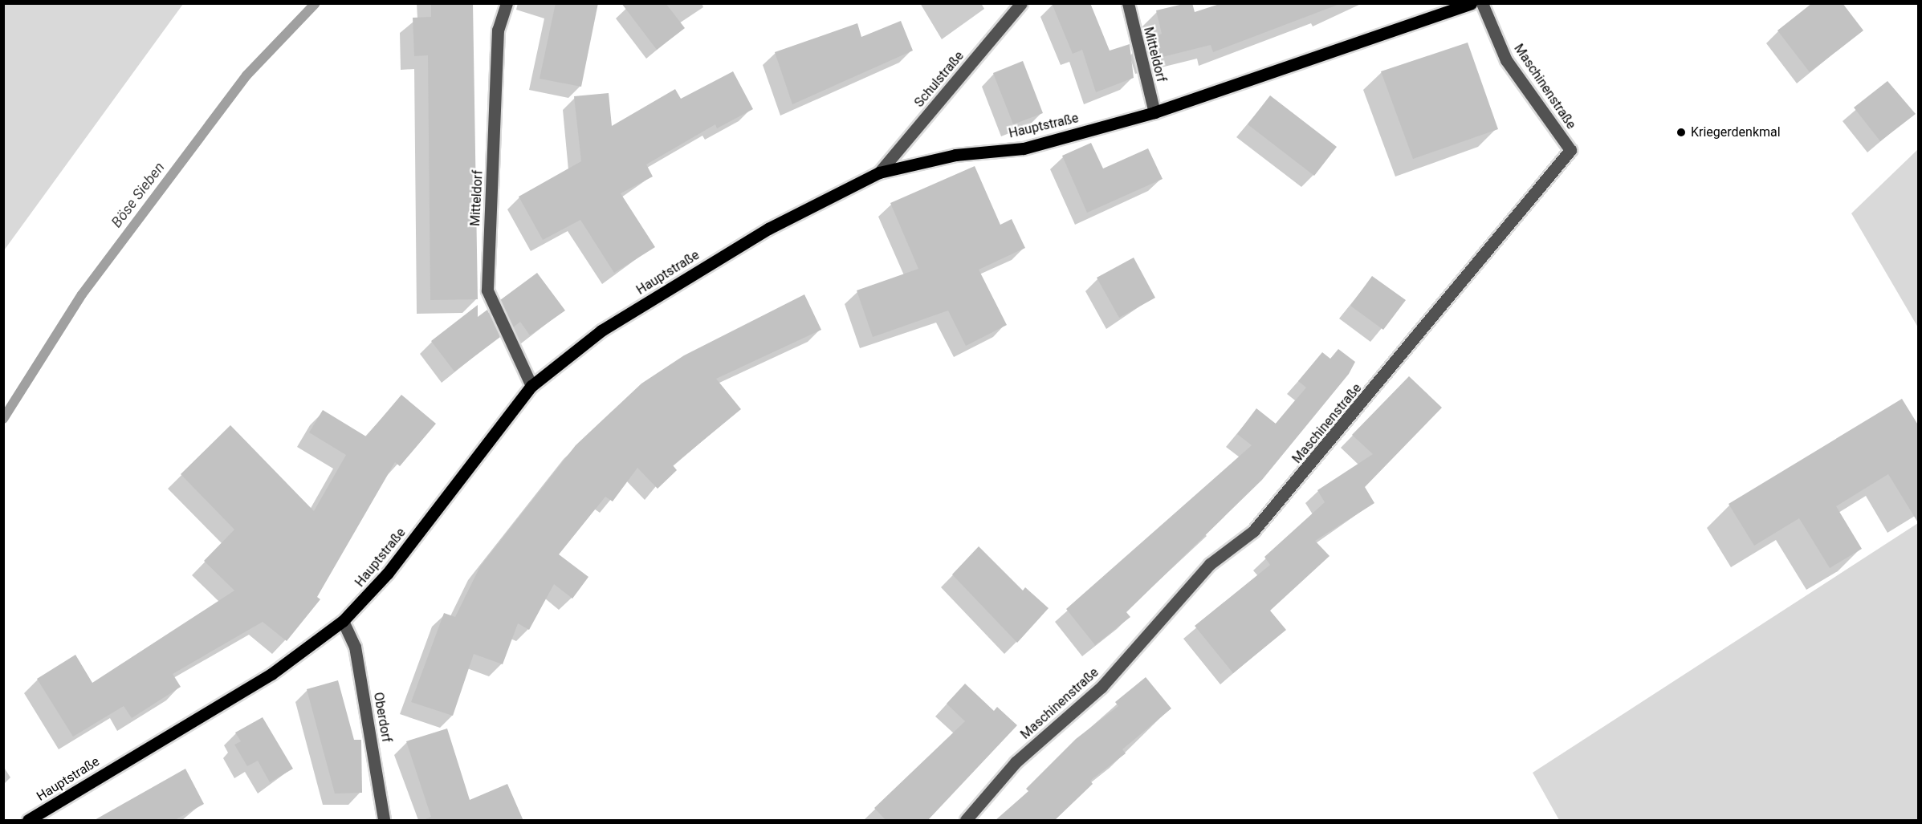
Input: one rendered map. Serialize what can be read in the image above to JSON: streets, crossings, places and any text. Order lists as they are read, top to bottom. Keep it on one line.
{"streets":{"main road":["Hauptstraße"],"street":["Mitteldorf","Schulstraße","Maschinenstraße","Oberdorf"]},"crossings":[["Mitteldorf","Hauptstraße"],["Schulstraße","Hauptstraße"],["Hauptstraße","Oberdorf"]],"water":["Böse Sieben"],"places":["Kriegerdenkmal"]}
